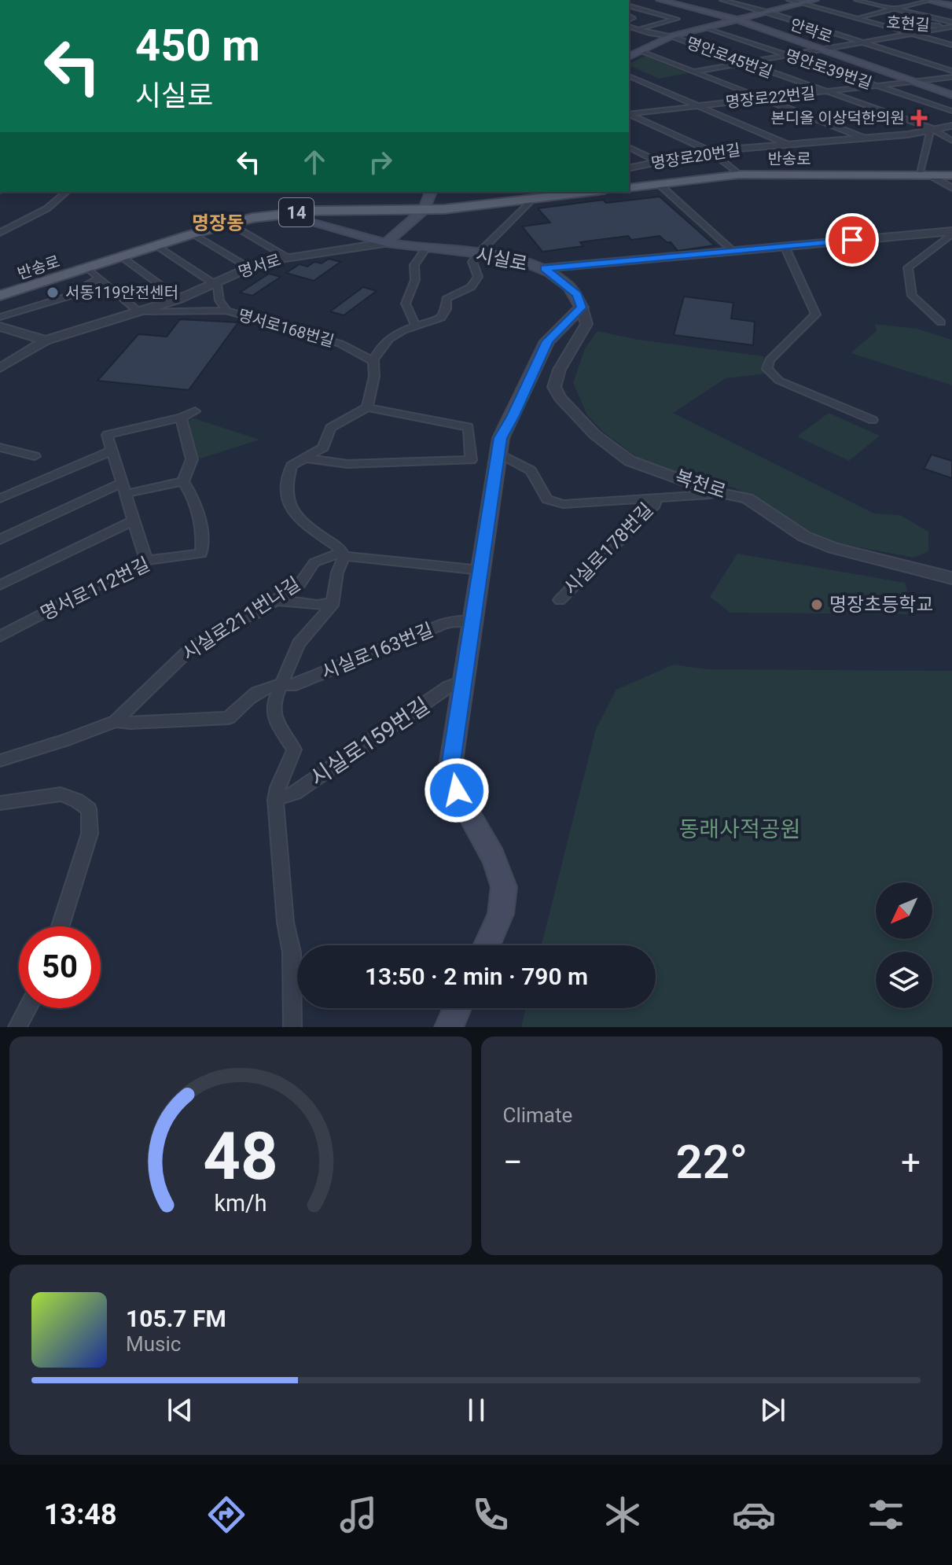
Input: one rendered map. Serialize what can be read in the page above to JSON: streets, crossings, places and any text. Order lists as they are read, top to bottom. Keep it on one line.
{"streets":{"main road":["안락로","반송로","14","시실로"],"street":["호현길","명안로45번길","명안로39번길","명장로22번길","명장로20번길","명서로","명서로168번길","복천로","시실로178번길","명서로112번길","시실로211번나길","시실로163번길","시실로159번길"]},"crossings":[["안락로","명장로22번길"],["명안로45번길","명장로22번길"],["명안로45번길","명장로20번길"],["명안로39번길","명장로22번길"],["반송로","시실로"],["반송로","명서로"],["시실로","명서로"],["시실로","복천로"],["명서로","명서로168번길"],["복천로","시실로178번길"],["시실로211번나길","시실로163번길"]],"districts":["명장동"],"parks":["동래사적공원"],"places":{"health":["본디올 이상덕한의원"],"other":["서동119안전센터","명장초등학교"]},"north":"bottom left","page":{"turn":["450 m","시실로"],"limit":"50","trip":"13:50 · 2 min · 790 m","tile":"Climate","heat":["−","22°","+"],"song":["105.7 FM","Music"],"tabs":"13:48","gauge":["48","km/h"]}}
